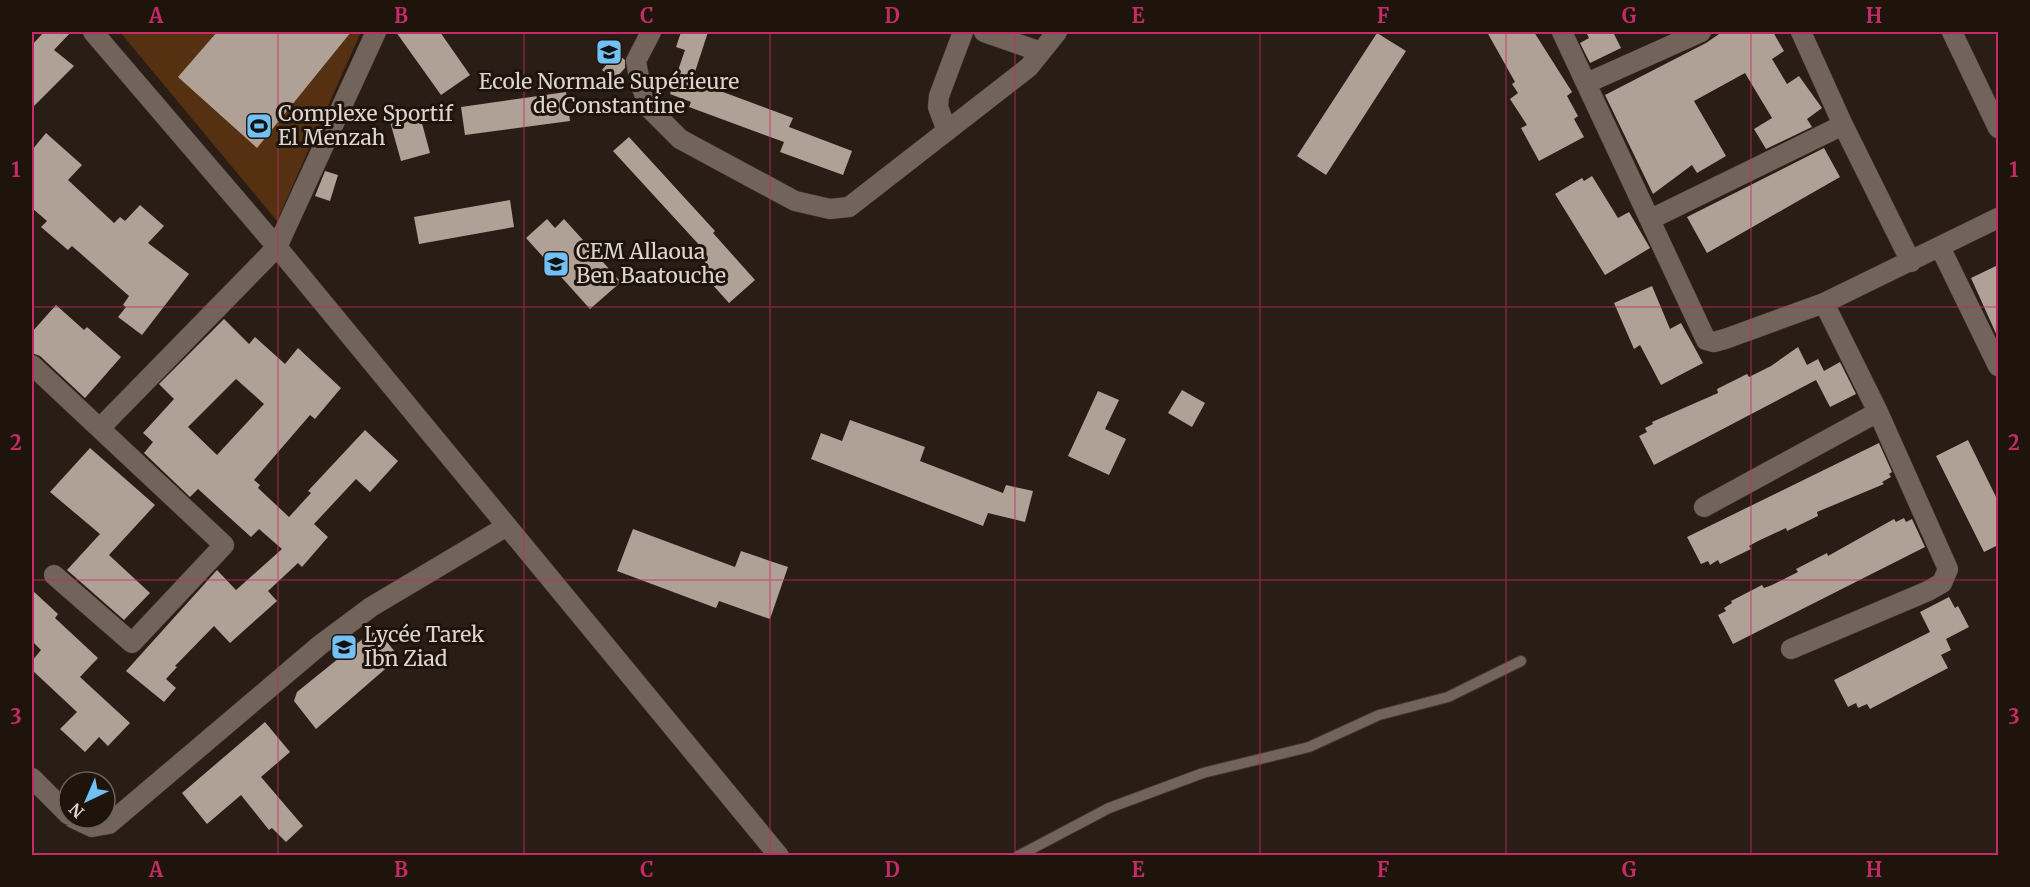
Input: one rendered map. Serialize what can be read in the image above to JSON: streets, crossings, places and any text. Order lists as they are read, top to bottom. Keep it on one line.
{"places":{"school or university":["Ecole Normale Supérieure de Constantine","CEM Allaoua Ben Baatouche","Lycée Tarek Ibn Ziad"],"sports":["Complexe Sportif El Menzah"]},"north":"bottom left","grid":{"columns":["A","B","C","D","E","F","G","H"],"rows":["1","2","3"]}}
